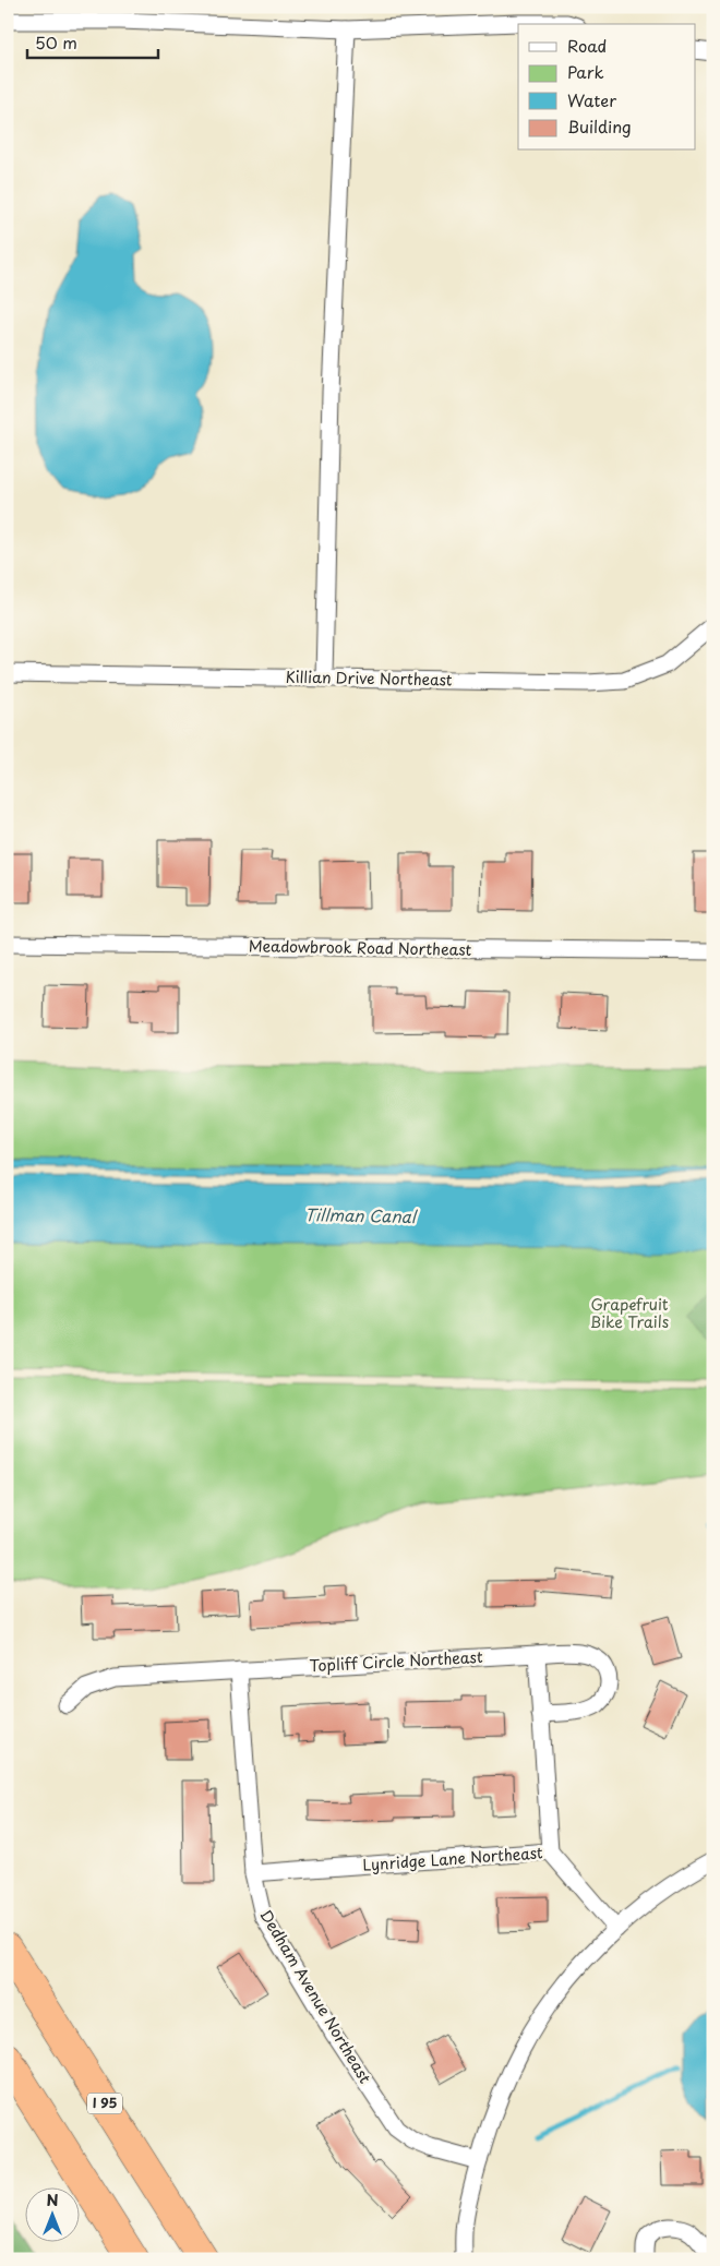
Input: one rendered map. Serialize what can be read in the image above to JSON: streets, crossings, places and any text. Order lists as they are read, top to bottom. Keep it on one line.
{"streets":{"highway":["I 95"],"street":["Killian Drive Northeast","Meadowbrook Road Northeast","Topliff Circle Northeast","Lynridge Lane Northeast","Dedham Avenue Northeast"]},"crossings":[["Topliff Circle Northeast","Dedham Avenue Northeast"],["Lynridge Lane Northeast","Dedham Avenue Northeast"]],"water":["Tillman Canal"],"parks":["Grapefruit Bike Trails"],"legend":["Road","Park","Water","Building"],"scale_bar":"50 m","north":"top"}
